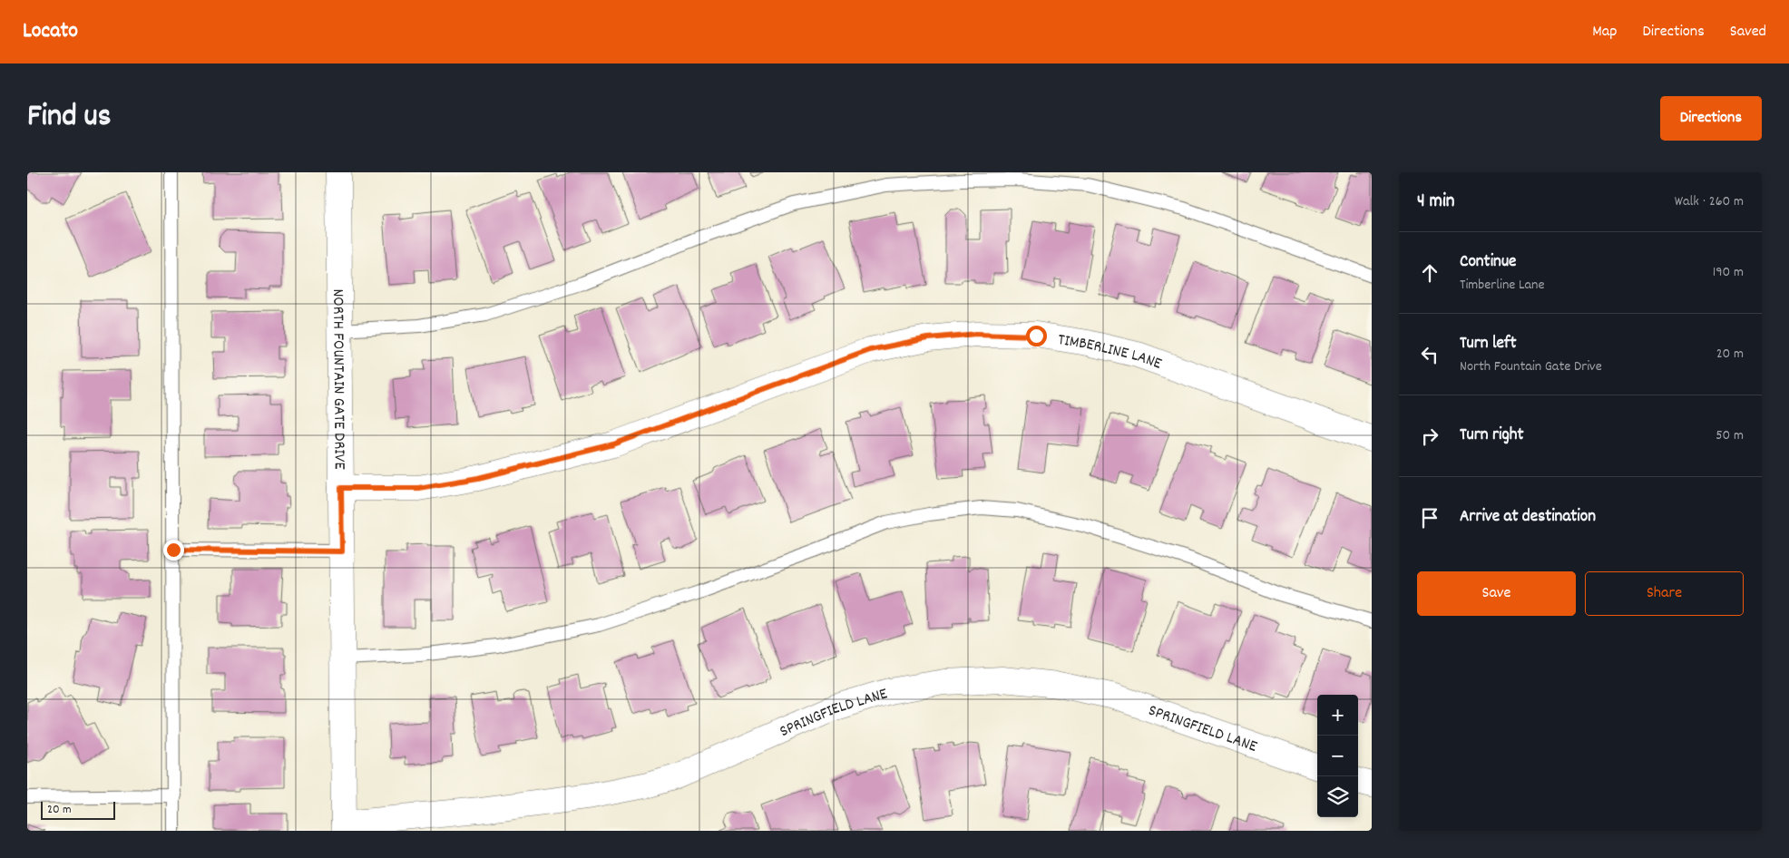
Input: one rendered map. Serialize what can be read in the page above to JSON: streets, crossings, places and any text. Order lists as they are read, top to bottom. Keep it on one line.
{"streets":{"street":["TIMBERLINE LANE","NORTH FOUNTAIN GATE DRIVE","SPRINGFIELD LANE"]},"crossings":[["TIMBERLINE LANE","NORTH FOUNTAIN GATE DRIVE"],["NORTH FOUNTAIN GATE DRIVE","SPRINGFIELD LANE"]],"scale_bar":"20 m","page":{"header":"Locato","nav":["Map","Directions","Saved"],"title":"Find us","buttons":["Directions",["Save","Share"]],"heading":["4 min","Walk · 260 m"],"list":[["Continue","Timberline Lane","190 m"],["Turn left","North Fountain Gate Drive","20 m"],["Turn right","50 m"],"Arrive at destination"],"map_buttons":["+","−"],"scale":"20 m"}}
